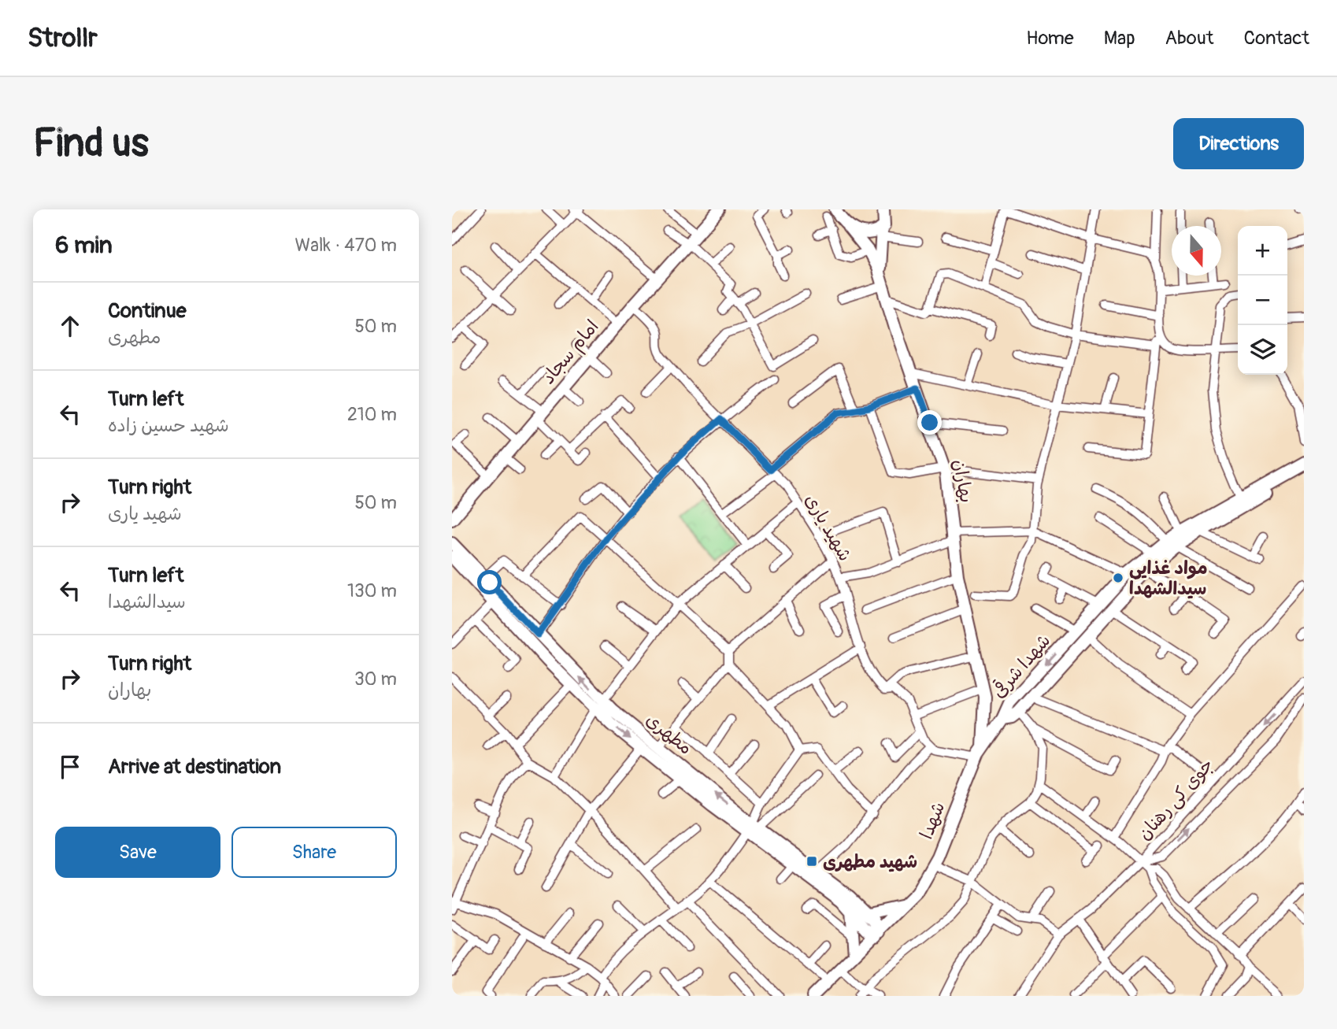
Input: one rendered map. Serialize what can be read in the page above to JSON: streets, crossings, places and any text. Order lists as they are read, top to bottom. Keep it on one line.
{"streets":{"main road":["امام سجاد","بهاران","شهدا شرقی","مطهری","شهدا"],"street":["شهید یاری","جوی کی رهنان"]},"crossings":[["امام سجاد","شهید یاری"],["شهدا شرقی","شهدا"],["مطهری","شهدا"]],"places":{"other":["مواد غذایی سیدالشهدا"],"transit":["شهید مطهری"]},"north":"bottom","page":{"header":"Strollr","nav":["Home","Map","About","Contact"],"buttons":["Directions",["Save","Share"]],"title":"Find us","heading":["6 min","Walk · 470 m"],"map_buttons":["+","−"],"list":[["Continue","مطهری","50 m"],["Turn left","شهید حسین زاده","210 m"],["Turn right","شهید یاری","50 m"],["Turn left","سیدالشهدا","130 m"],["Turn right","بهاران","30 m"],"Arrive at destination"]}}
